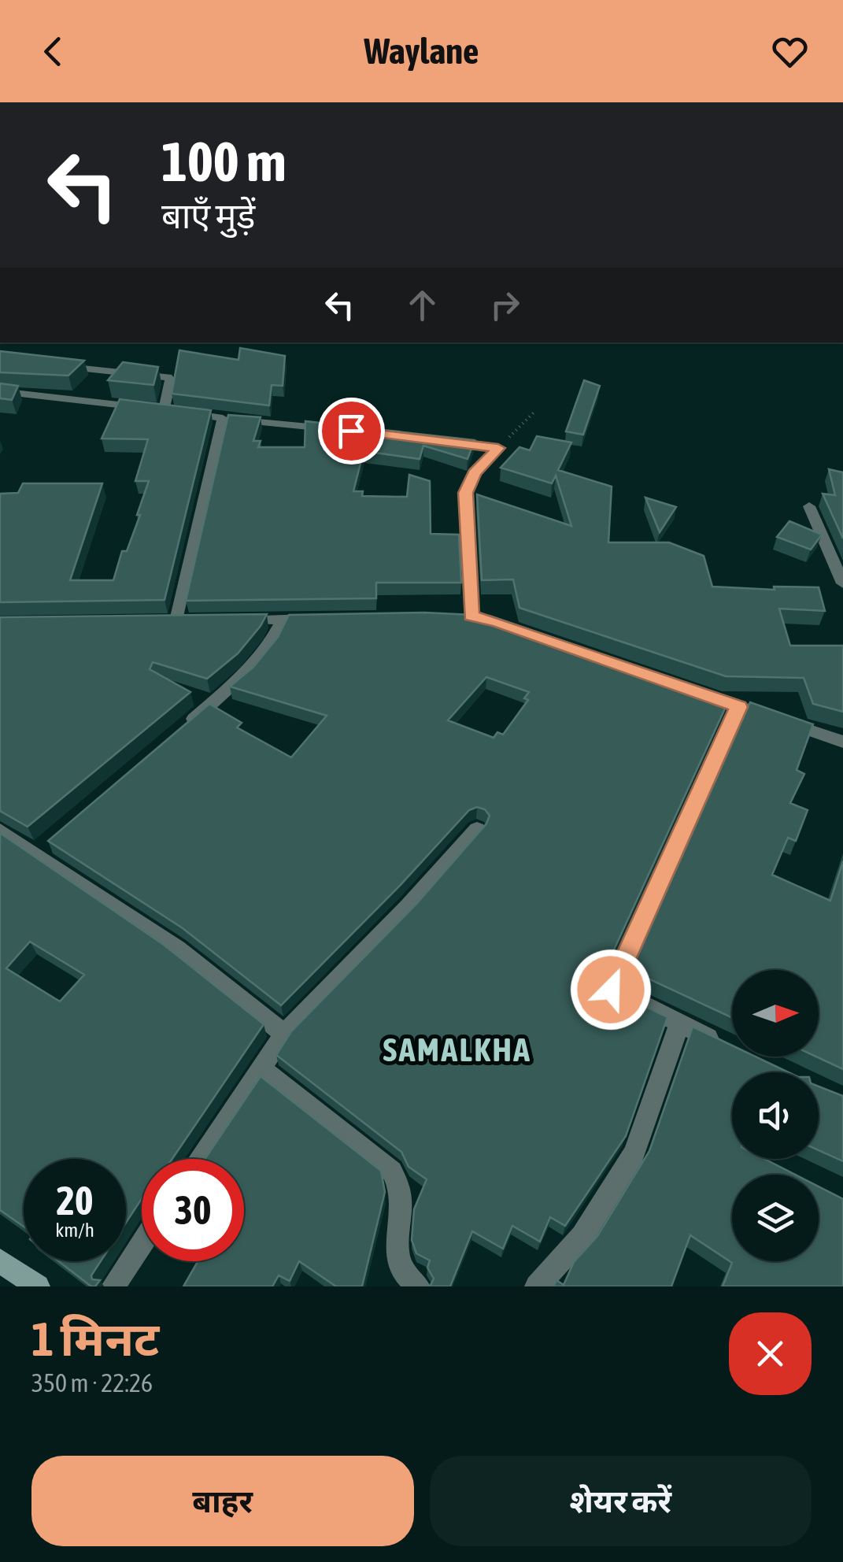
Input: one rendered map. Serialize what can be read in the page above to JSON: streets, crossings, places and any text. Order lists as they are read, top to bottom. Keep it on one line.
{"districts":["SAMALKHA"],"north":"right","page":{"header":"Waylane","turn":["100 m","बाएँ मुड़ें"],"speed":"20 km/h","limit":"30","heading":["1 मिनट","350 m · 22:26"],"buttons":["बाहर","शेयर करें"]}}
